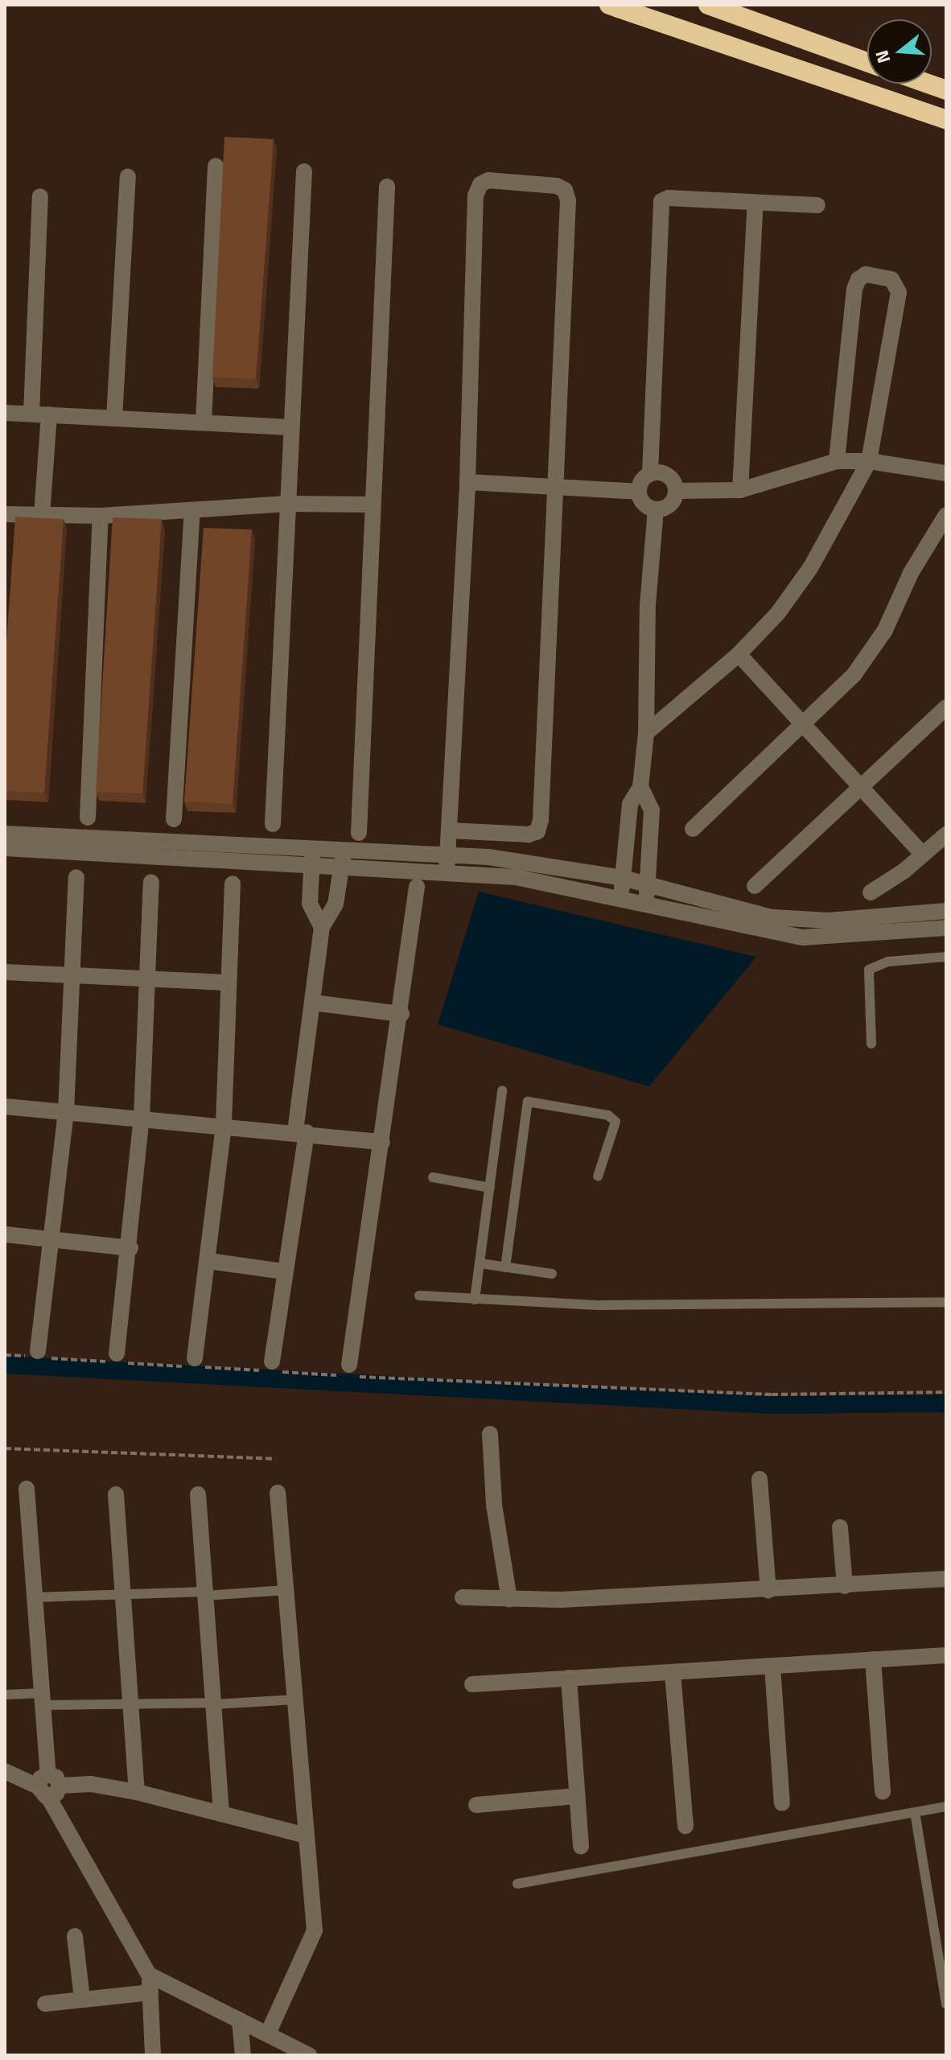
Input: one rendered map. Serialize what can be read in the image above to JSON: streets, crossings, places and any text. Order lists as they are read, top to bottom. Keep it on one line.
{"north":"left"}
